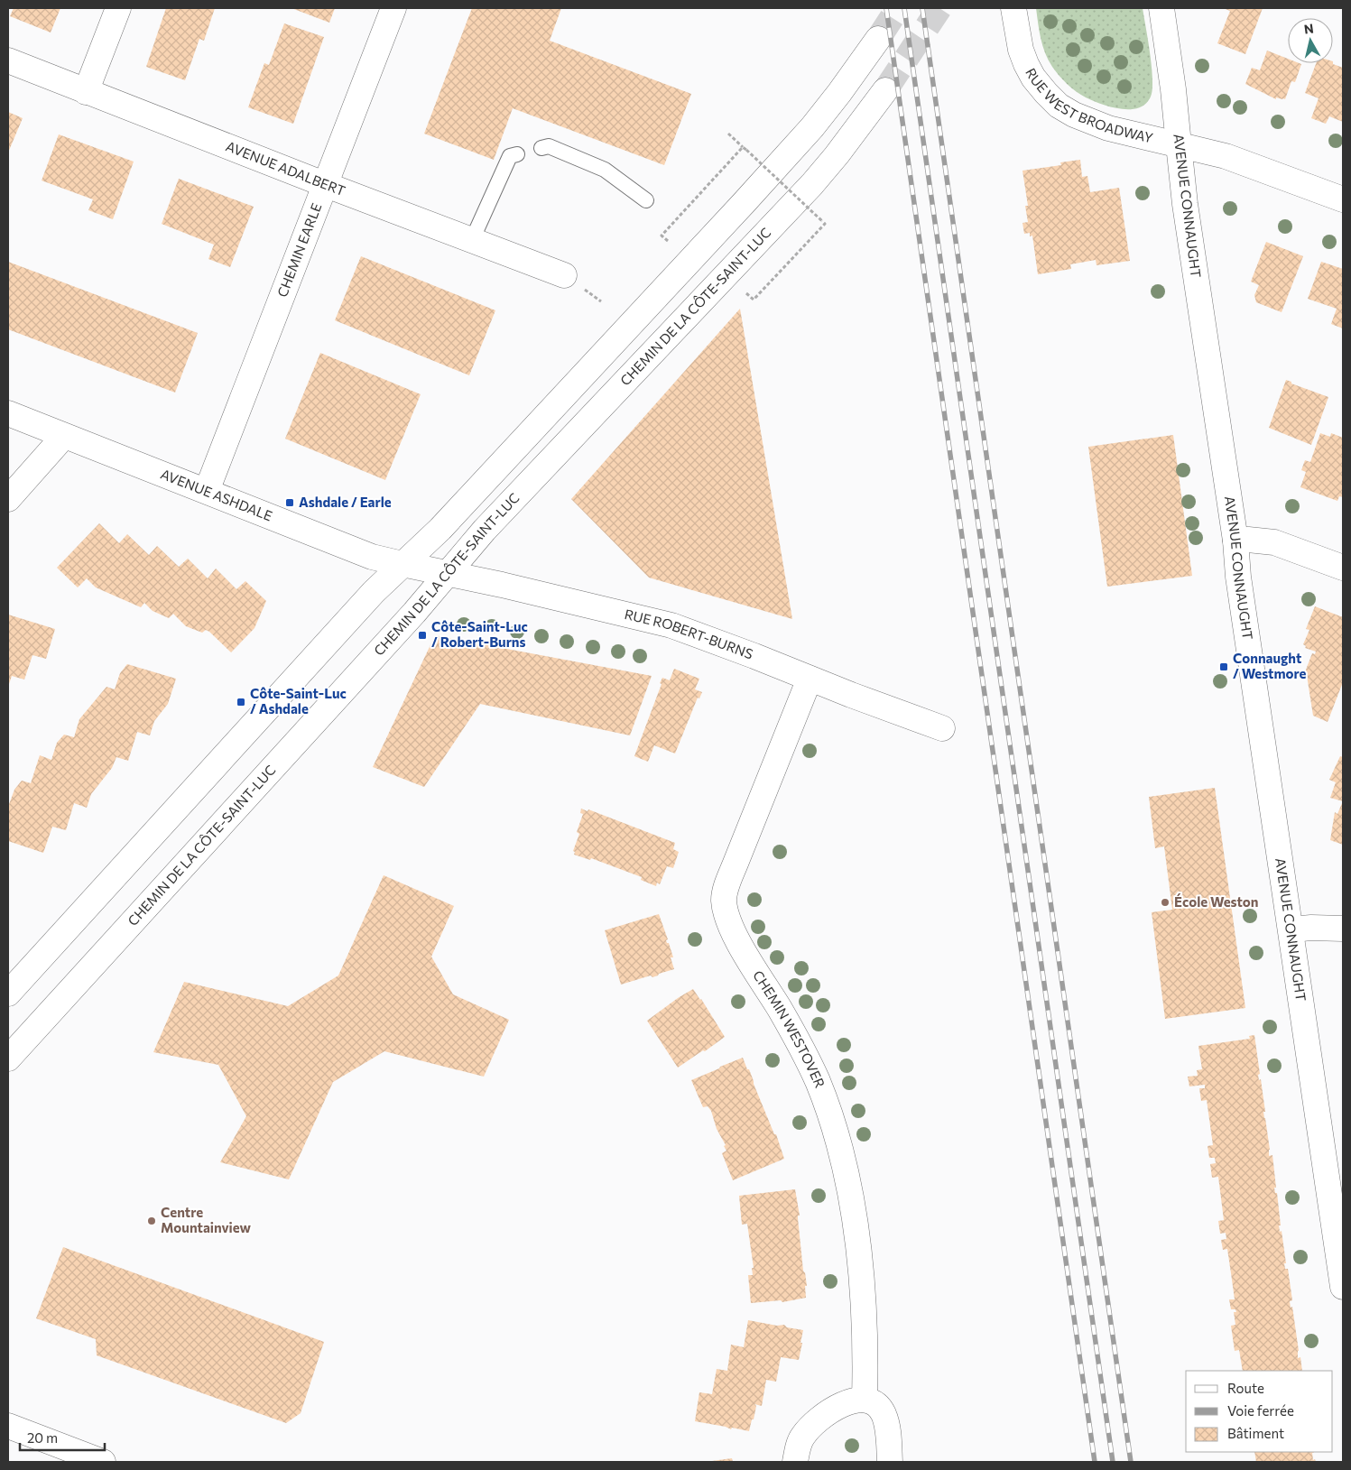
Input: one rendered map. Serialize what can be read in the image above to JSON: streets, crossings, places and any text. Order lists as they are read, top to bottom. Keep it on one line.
{"streets":{"street":["RUE WEST BROADWAY","AVENUE ADALBERT","AVENUE CONNAUGHT","CHEMIN EARLE","CHEMIN DE LA CÔTE-SAINT-LUC","AVENUE ASHDALE","RUE ROBERT-BURNS","CHEMIN WESTOVER"]},"crossings":[["RUE WEST BROADWAY","AVENUE CONNAUGHT"],["AVENUE ADALBERT","CHEMIN EARLE"],["CHEMIN EARLE","AVENUE ASHDALE"],["CHEMIN DE LA CÔTE-SAINT-LUC","AVENUE ASHDALE"],["CHEMIN DE LA CÔTE-SAINT-LUC","RUE ROBERT-BURNS"],["AVENUE ASHDALE","RUE ROBERT-BURNS"],["RUE ROBERT-BURNS","CHEMIN WESTOVER"]],"places":{"transit":["Ashdale / Earle","Côte-Saint-Luc / Robert-Burns","Connaught / Westmore","Côte-Saint-Luc / Ashdale"],"other":["École Weston","Centre Mountainview"]},"legend":["Route","Voie ferrée","Bâtiment"],"scale_bar":"20 m","north":"top"}
